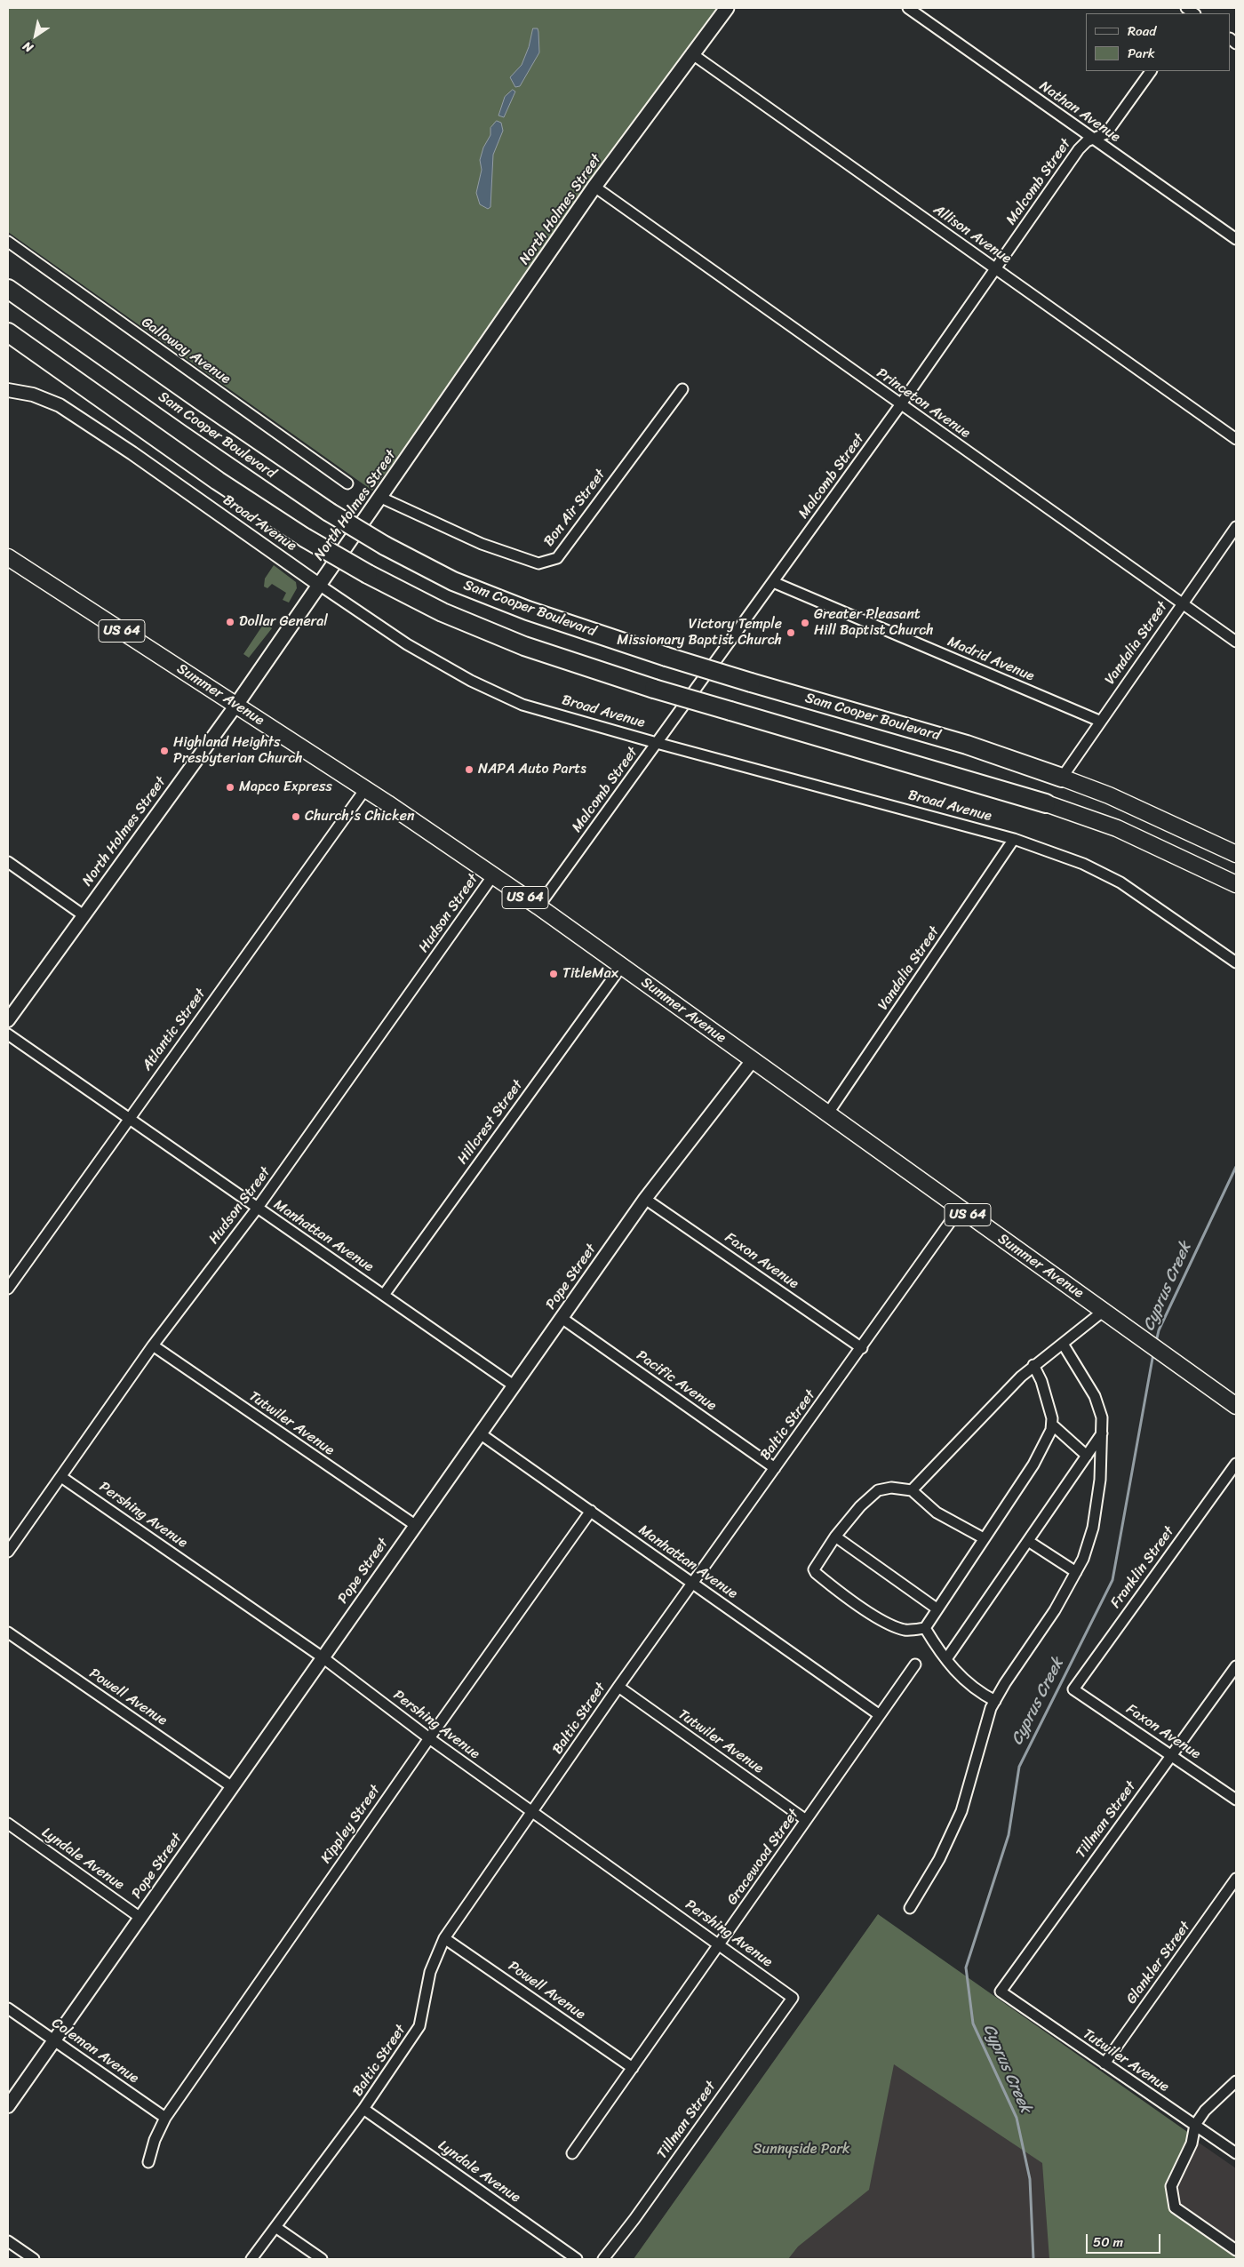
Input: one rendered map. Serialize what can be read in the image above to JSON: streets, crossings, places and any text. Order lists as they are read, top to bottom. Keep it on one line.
{"streets":{"highway":["Sam Cooper Boulevard"],"main road":["North Holmes Street","US 64","Summer Avenue"],"street":["Nathan Avenue","Malcomb Street","Allison Avenue","Galloway Avenue","Princeton Avenue","Bon Air Street","Broad Avenue","Vandalia Street","Madrid Avenue","Hudson Street","Atlantic Street","Hillcrest Street","Manhattan Avenue","Faxon Avenue","Pope Street","Pacific Avenue","Tutwiler Avenue","Baltic Street","Pershing Avenue","Franklin Street","Powell Avenue","Tillman Street","Kippley Street","Gracewood Street","Lyndale Avenue","Glankler Street","Coleman Avenue"]},"crossings":[["Nathan Avenue","Malcomb Street"],["Malcomb Street","Allison Avenue"],["Malcomb Street","Princeton Avenue"],["Malcomb Street","Broad Avenue"],["Malcomb Street","Madrid Avenue"],["Malcomb Street","Summer Avenue"],["North Holmes Street","Allison Avenue"],["North Holmes Street","Princeton Avenue"],["North Holmes Street","Bon Air Street"],["North Holmes Street","Broad Avenue"],["North Holmes Street","Summer Avenue"],["Princeton Avenue","Vandalia Street"],["Sam Cooper Boulevard","Vandalia Street"],["Broad Avenue","Vandalia Street"],["Vandalia Street","Madrid Avenue"],["Vandalia Street","Summer Avenue"],["Summer Avenue","Hudson Street"],["Summer Avenue","Atlantic Street"],["Summer Avenue","Hillcrest Street"],["Summer Avenue","Pope Street"],["Summer Avenue","Baltic Street"],["Hudson Street","Manhattan Avenue"],["Hudson Street","Tutwiler Avenue"],["Hudson Street","Pershing Avenue"],["Atlantic Street","Manhattan Avenue"],["Hillcrest Street","Manhattan Avenue"],["Manhattan Avenue","Pope Street"],["Manhattan Avenue","Baltic Street"],["Manhattan Avenue","Kippley Street"],["Manhattan Avenue","Gracewood Street"],["Faxon Avenue","Pope Street"],["Faxon Avenue","Baltic Street"],["Faxon Avenue","Franklin Street"],["Faxon Avenue","Tillman Street"],["Pope Street","Pacific Avenue"],["Pope Street","Tutwiler Avenue"],["Pope Street","Pershing Avenue"],["Pope Street","Powell Avenue"],["Pope Street","Lyndale Avenue"],["Pope Street","Coleman Avenue"],["Pacific Avenue","Baltic Street"],["Tutwiler Avenue","Baltic Street"],["Tutwiler Avenue","Tillman Street"],["Tutwiler Avenue","Gracewood Street"],["Tutwiler Avenue","Glankler Street"],["Baltic Street","Pershing Avenue"],["Baltic Street","Powell Avenue"],["Baltic Street","Lyndale Avenue"],["Pershing Avenue","Tillman Street"],["Pershing Avenue","Kippley Street"],["Pershing Avenue","Gracewood Street"],["Powell Avenue","Gracewood Street"],["Kippley Street","Coleman Avenue"]],"water":["Cyprus Creek"],"parks":["Sunnyside Park"],"places":["Dollar General","Greater Pleasant Hill Baptist Church","Victory Temple Missionary Baptist Church","Highland Heights Presbyterian Church","NAPA Auto Parts","Mapco Express","Church's Chicken","TitleMax"],"legend":["Road","Park"],"scale_bar":"50 m","north":"bottom left"}
